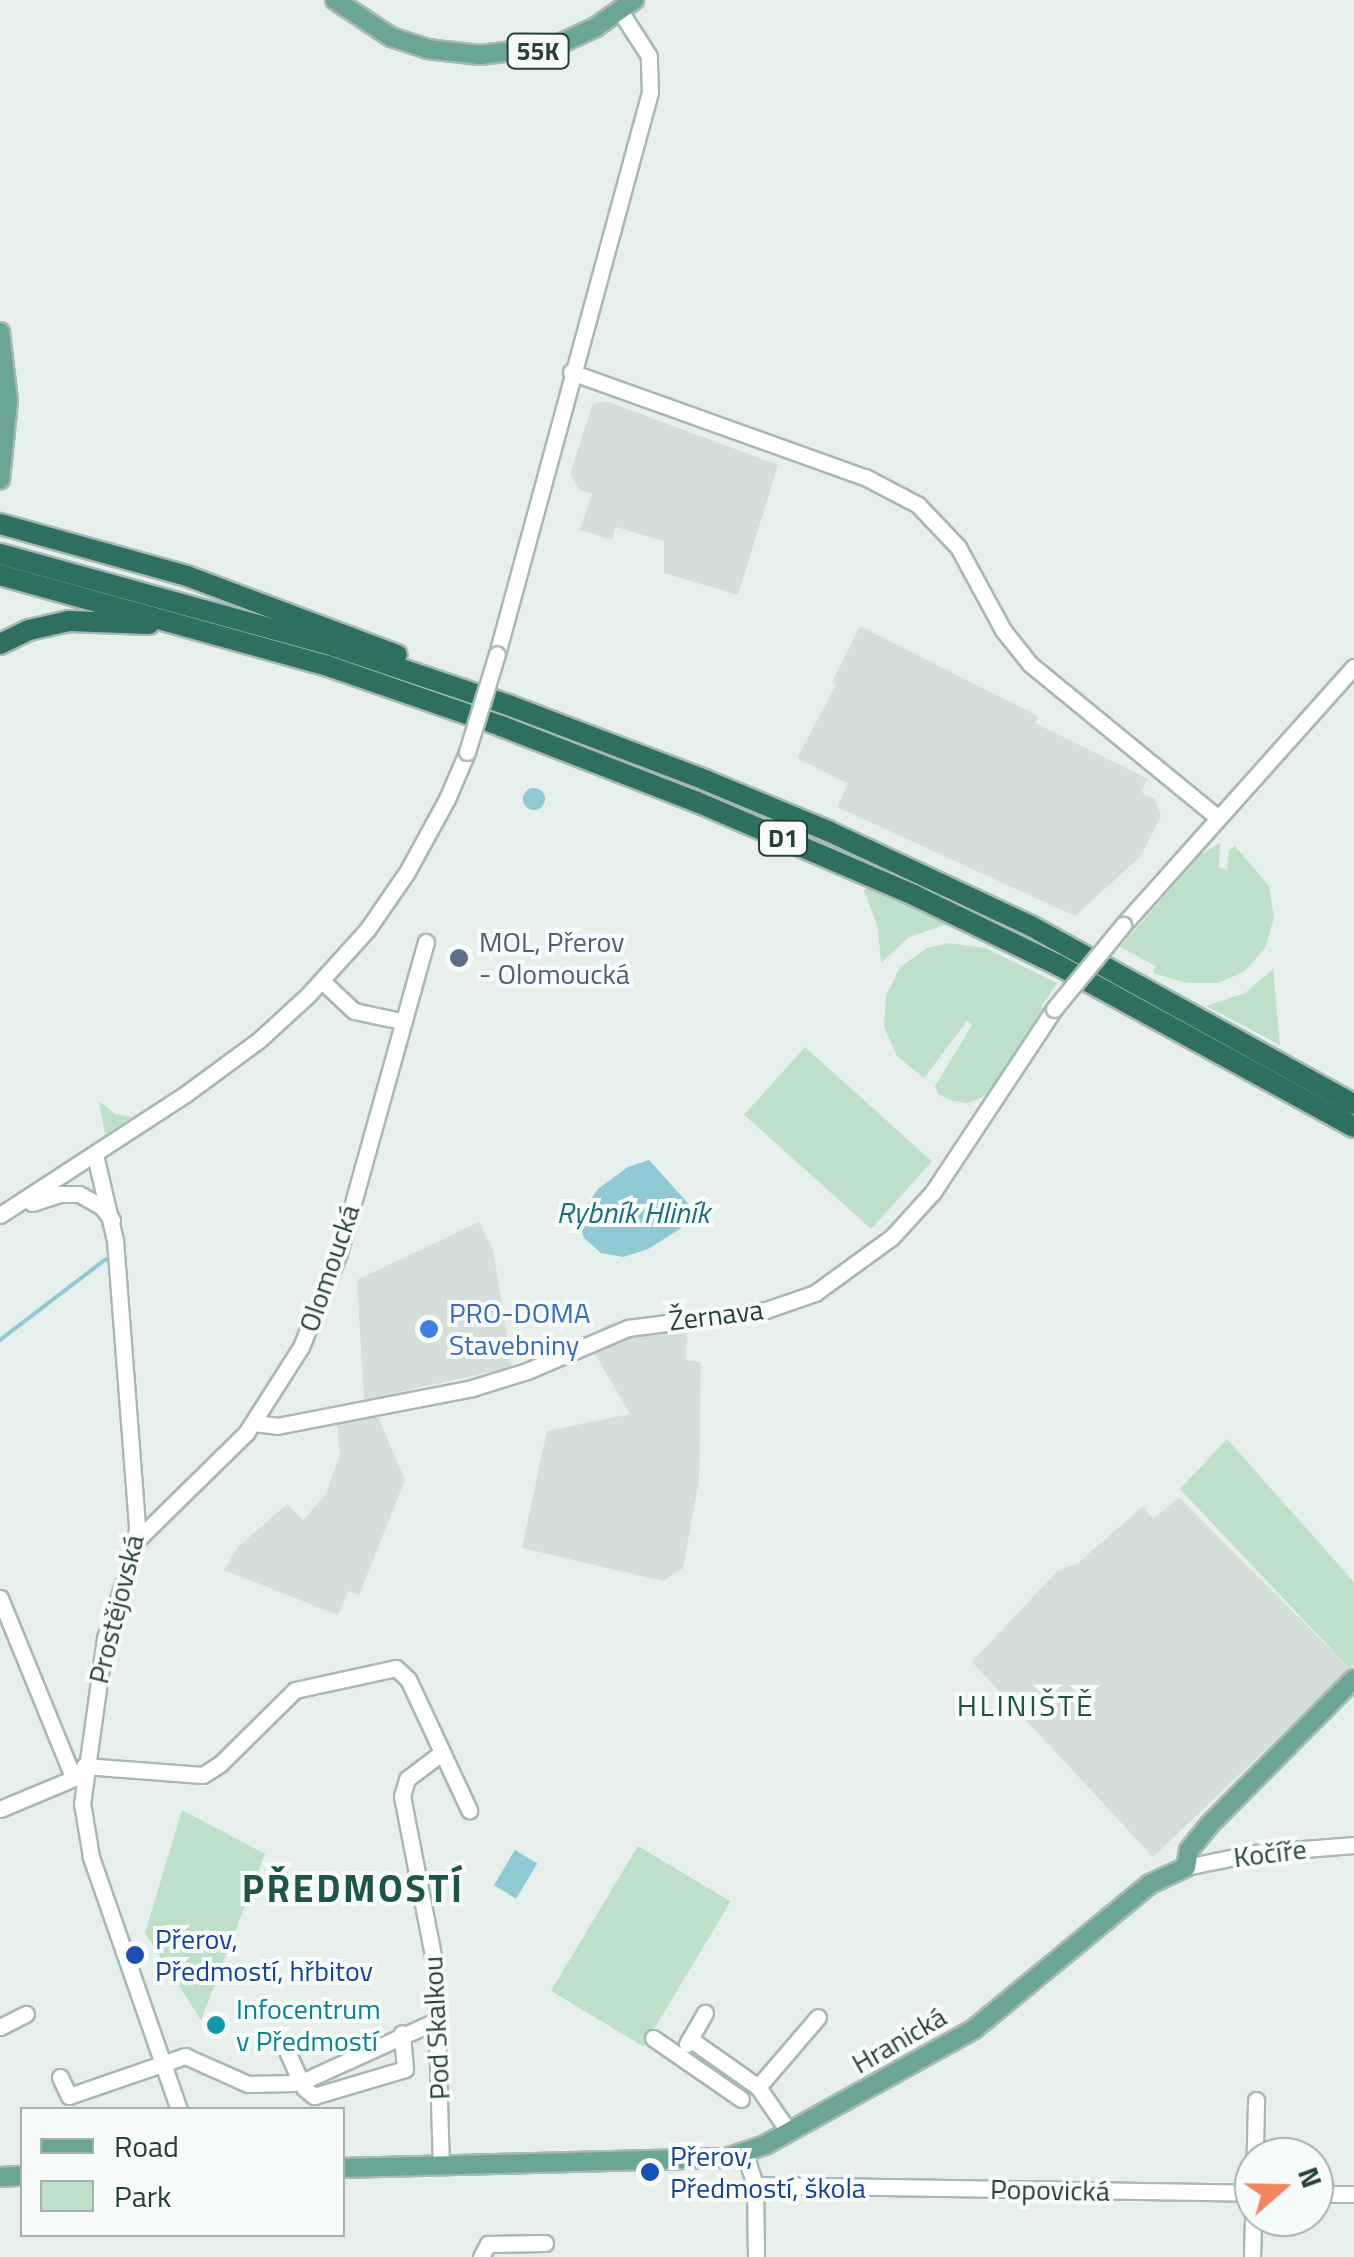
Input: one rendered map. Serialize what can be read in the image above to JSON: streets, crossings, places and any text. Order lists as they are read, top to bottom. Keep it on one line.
{"streets":{"highway":["D1"],"main road":["55K","Hranická"],"street":["Olomoucká","Žernava","Prostějovská","Kočíře","Pod Skalkou","Popovická"]},"crossings":[["Olomoucká","Žernava"],["Olomoucká","Prostějovská"],["Kočíře","Hranická"],["Pod Skalkou","Hranická"]],"districts":["HLINIŠTĚ","PŘEDMOSTÍ"],"water":["Rybník Hliník"],"places":["MOL, Přerov - Olomoucká","PRO-DOMA Stavebniny","Přerov, Předmostí, hřbitov","Infocentrum v Předmostí","Přerov, Předmostí, škola"],"legend":["Road","Park"],"north":"right"}
